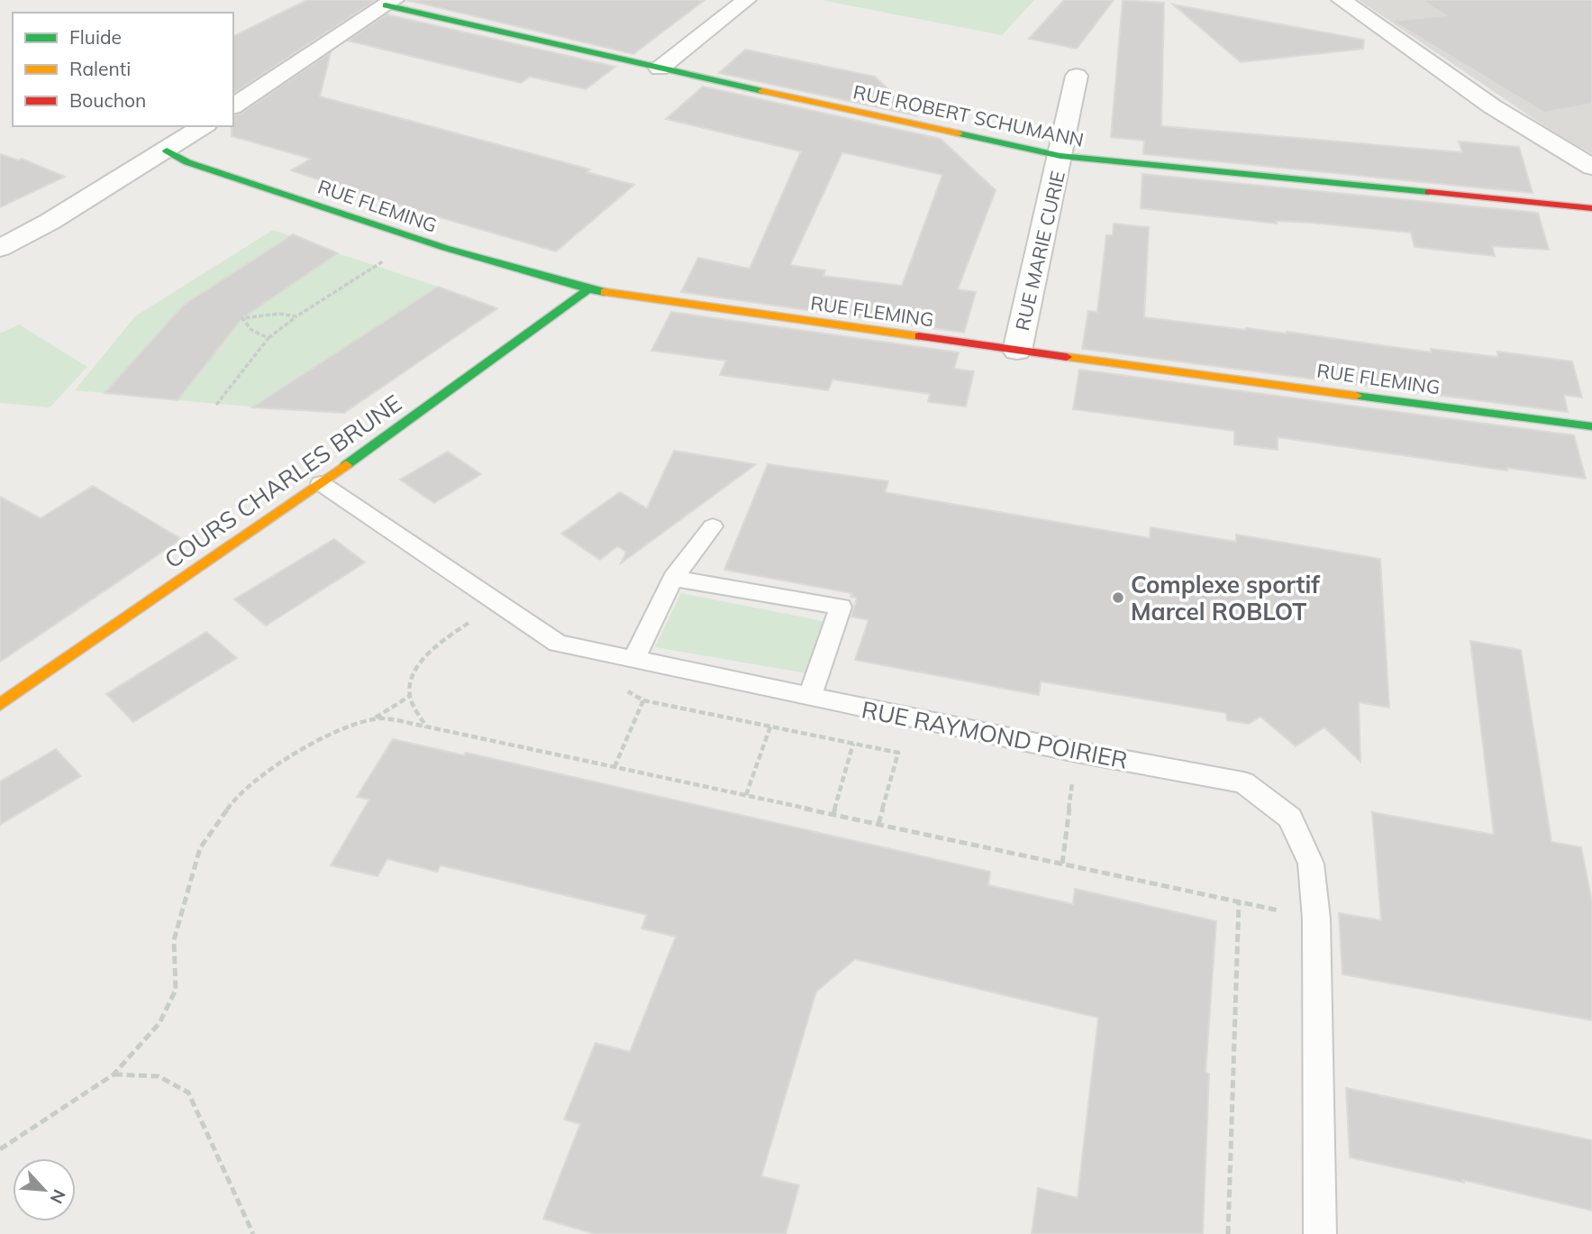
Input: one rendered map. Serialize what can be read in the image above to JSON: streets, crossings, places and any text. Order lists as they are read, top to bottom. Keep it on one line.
{"streets":{"street":["RUE ROBERT SCHUMANN","RUE FLEMING","RUE MARIE CURIE","COURS CHARLES BRUNE"],"lane":["RUE RAYMOND POIRIER"]},"crossings":[["RUE ROBERT SCHUMANN","RUE MARIE CURIE"],["RUE FLEMING","RUE MARIE CURIE"],["RUE FLEMING","COURS CHARLES BRUNE"],["COURS CHARLES BRUNE","RUE RAYMOND POIRIER"]],"places":["Complexe sportif Marcel ROBLOT"],"legend":["Fluide","Ralenti","Bouchon"],"north":"bottom right"}
